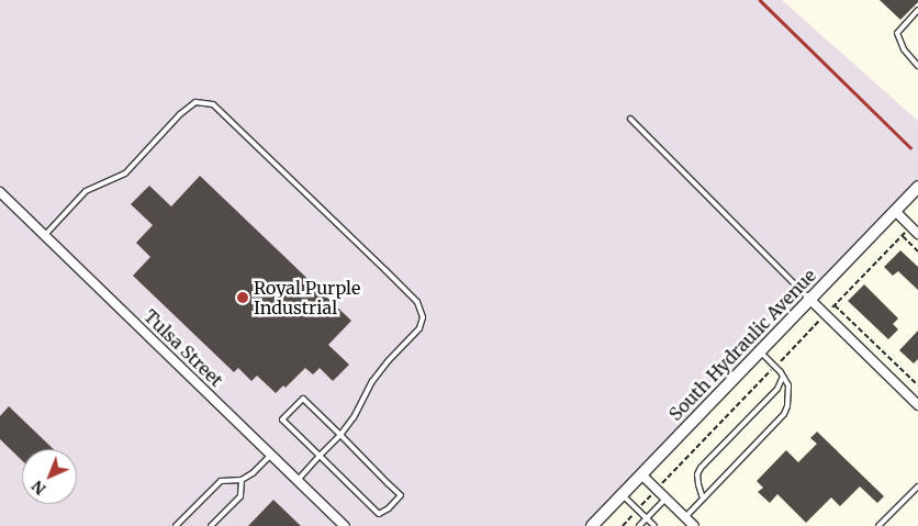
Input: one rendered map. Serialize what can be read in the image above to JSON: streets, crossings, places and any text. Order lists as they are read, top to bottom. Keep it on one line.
{"streets":{"street":["South Hydraulic Avenue","Tulsa Street"]},"places":["Royal Purple Industrial"],"north":"bottom left"}
